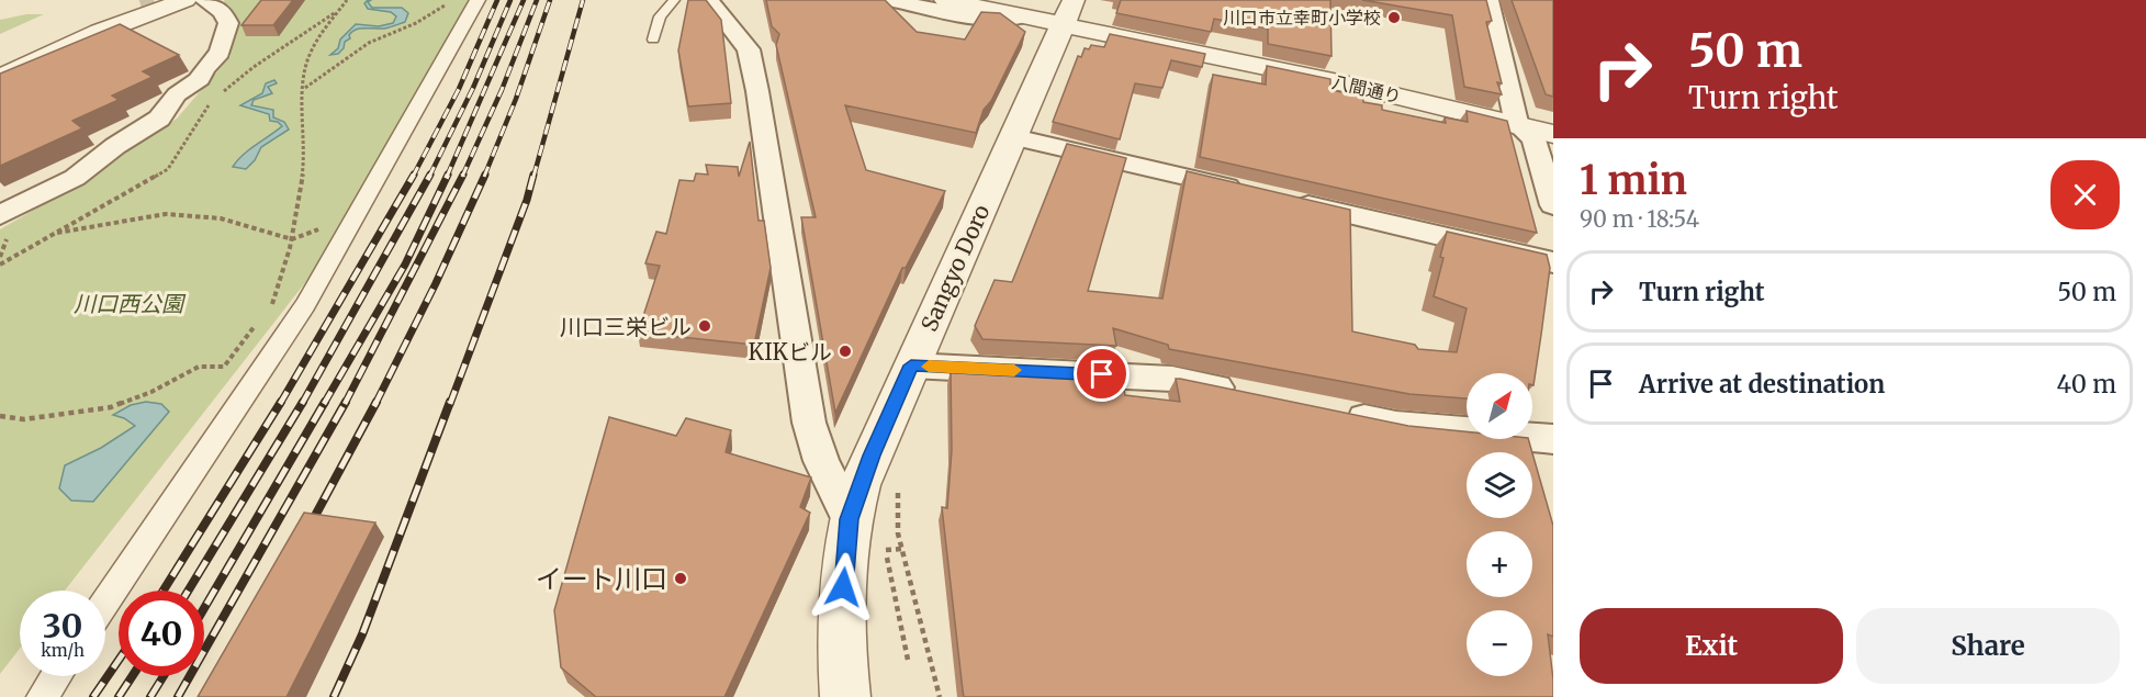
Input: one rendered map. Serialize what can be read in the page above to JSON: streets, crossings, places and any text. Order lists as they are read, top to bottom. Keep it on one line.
{"streets":{"street":["八間通り","Sangyo Doro"]},"crossings":[["八間通り","Sangyo Doro"]],"parks":["川口西公園"],"places":["川口市立幸町小学校","川口三栄ビル","KIKビル","イート川口"],"north":"top right","page":{"turn":["50 m","Turn right"],"heading":["1 min","90 m · 18:54"],"list":[{"name":"Turn right","value":"50 m"},{"name":"Arrive at destination","value":"40 m"}],"map_buttons":["+","−"],"speed":"30 km/h","limit":"40","buttons":["Exit","Share"]}}
